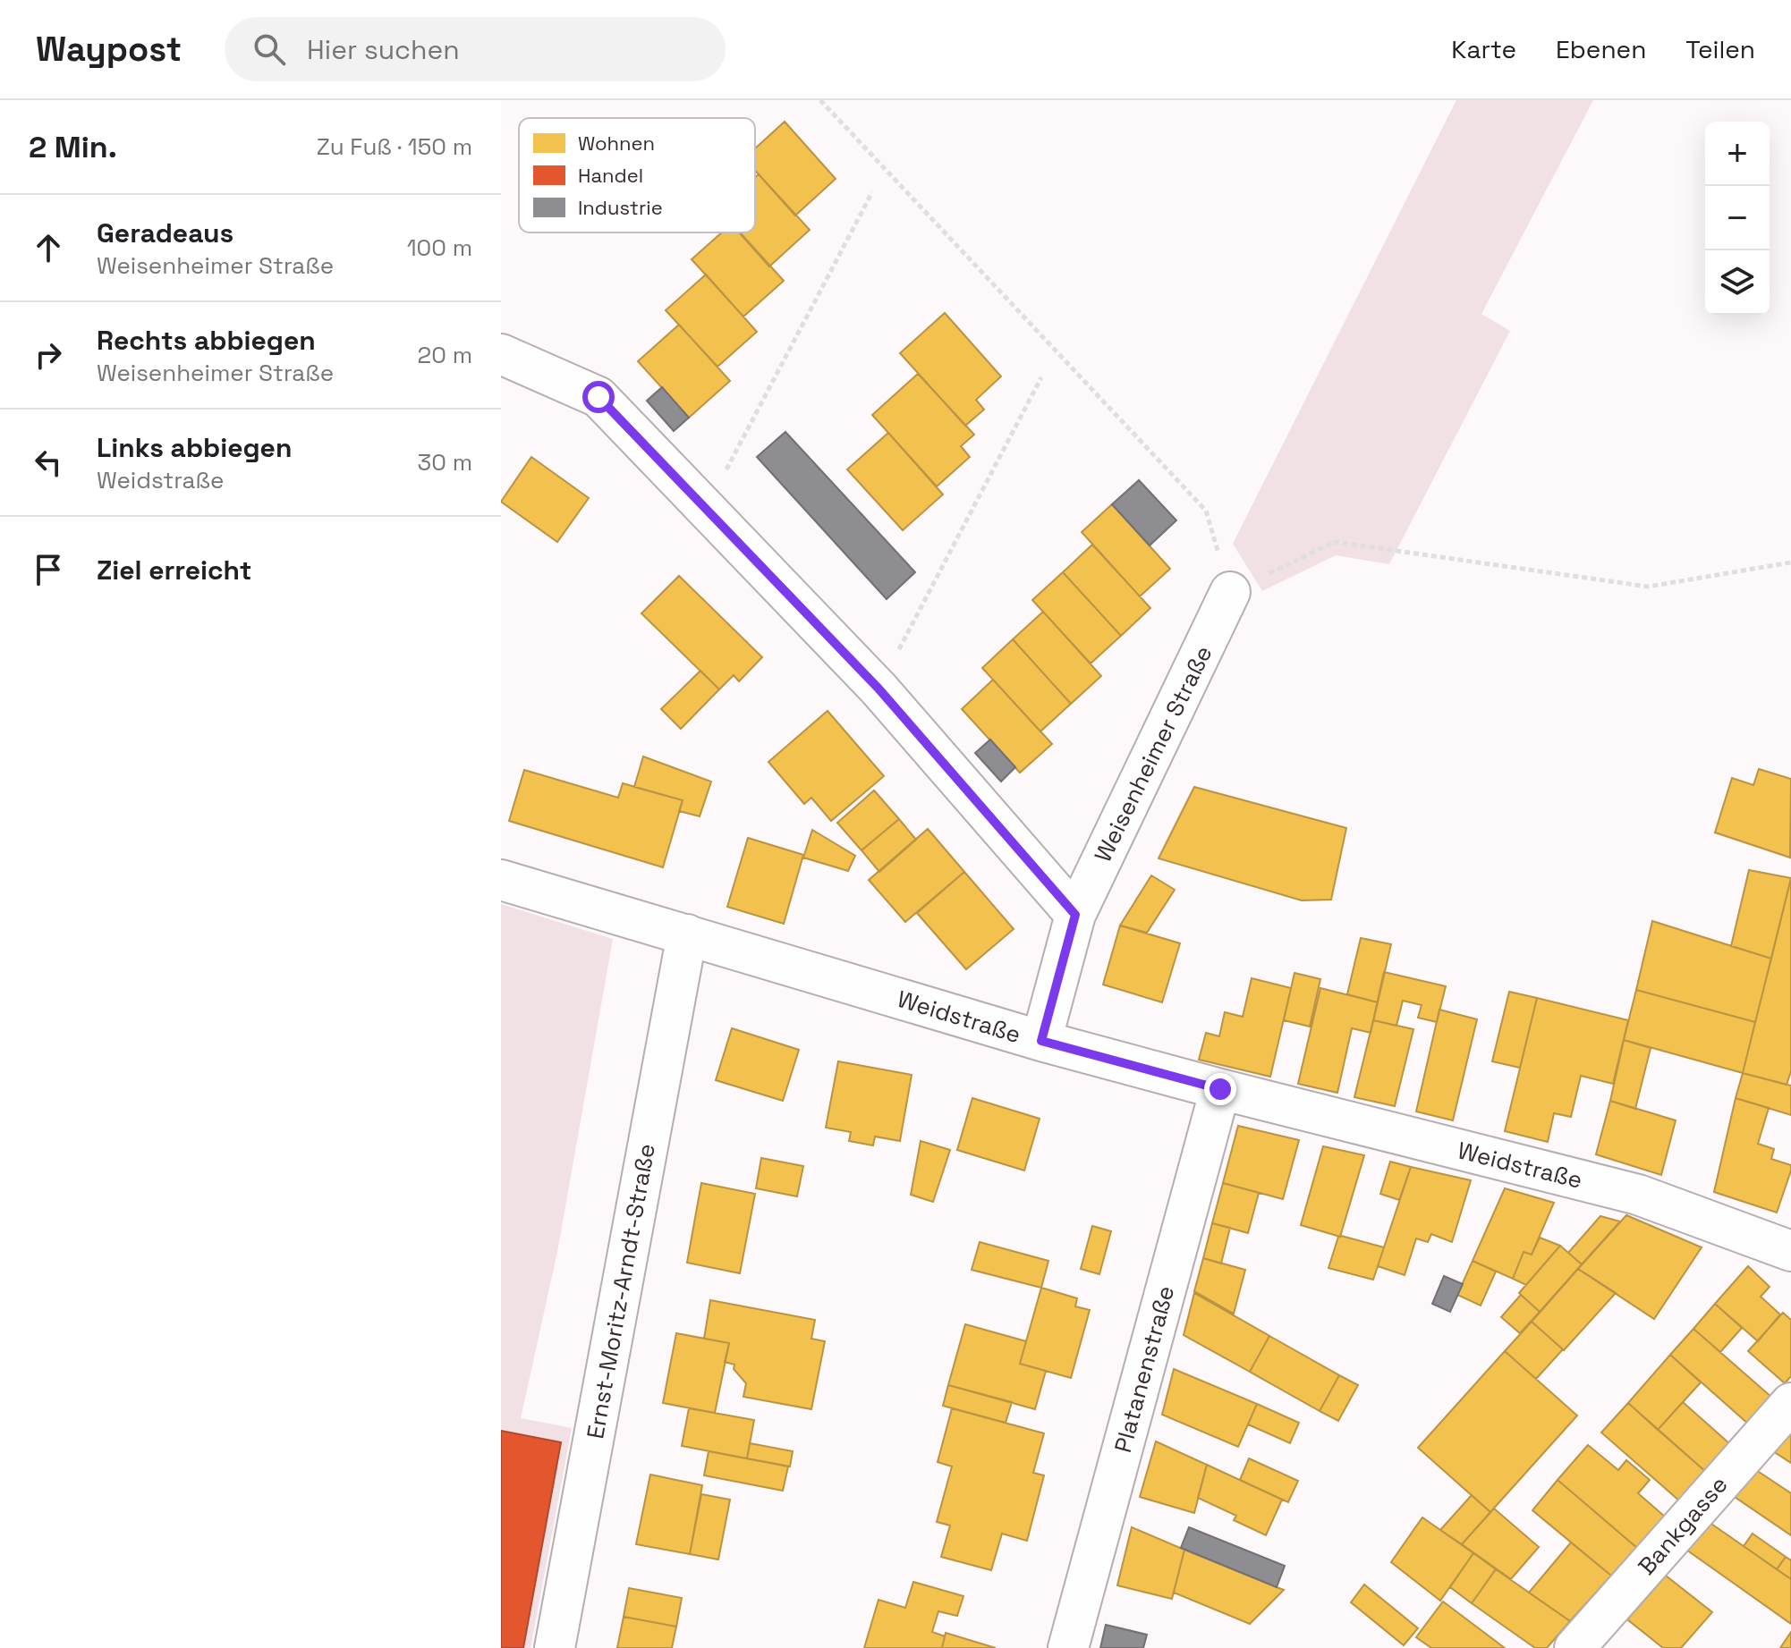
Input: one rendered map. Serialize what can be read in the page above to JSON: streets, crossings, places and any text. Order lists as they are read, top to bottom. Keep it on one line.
{"streets":{"street":["Weisenheimer Straße","Weidstraße","Ernst-Moritz-Arndt-Straße","Platanenstraße","Bankgasse"]},"crossings":[["Weisenheimer Straße","Weidstraße"],["Weidstraße","Ernst-Moritz-Arndt-Straße"],["Weidstraße","Platanenstraße"]],"legend":["Wohnen","Handel","Industrie"],"page":{"header":"Waypost","search":"Hier suchen","nav":["Karte","Ebenen","Teilen"],"heading":["2 Min.","Zu Fuß · 150 m"],"map_buttons":["+","−"],"list":[["Geradeaus","Weisenheimer Straße","100 m"],["Rechts abbiegen","Weisenheimer Straße","20 m"],["Links abbiegen","Weidstraße","30 m"],"Ziel erreicht"]}}
